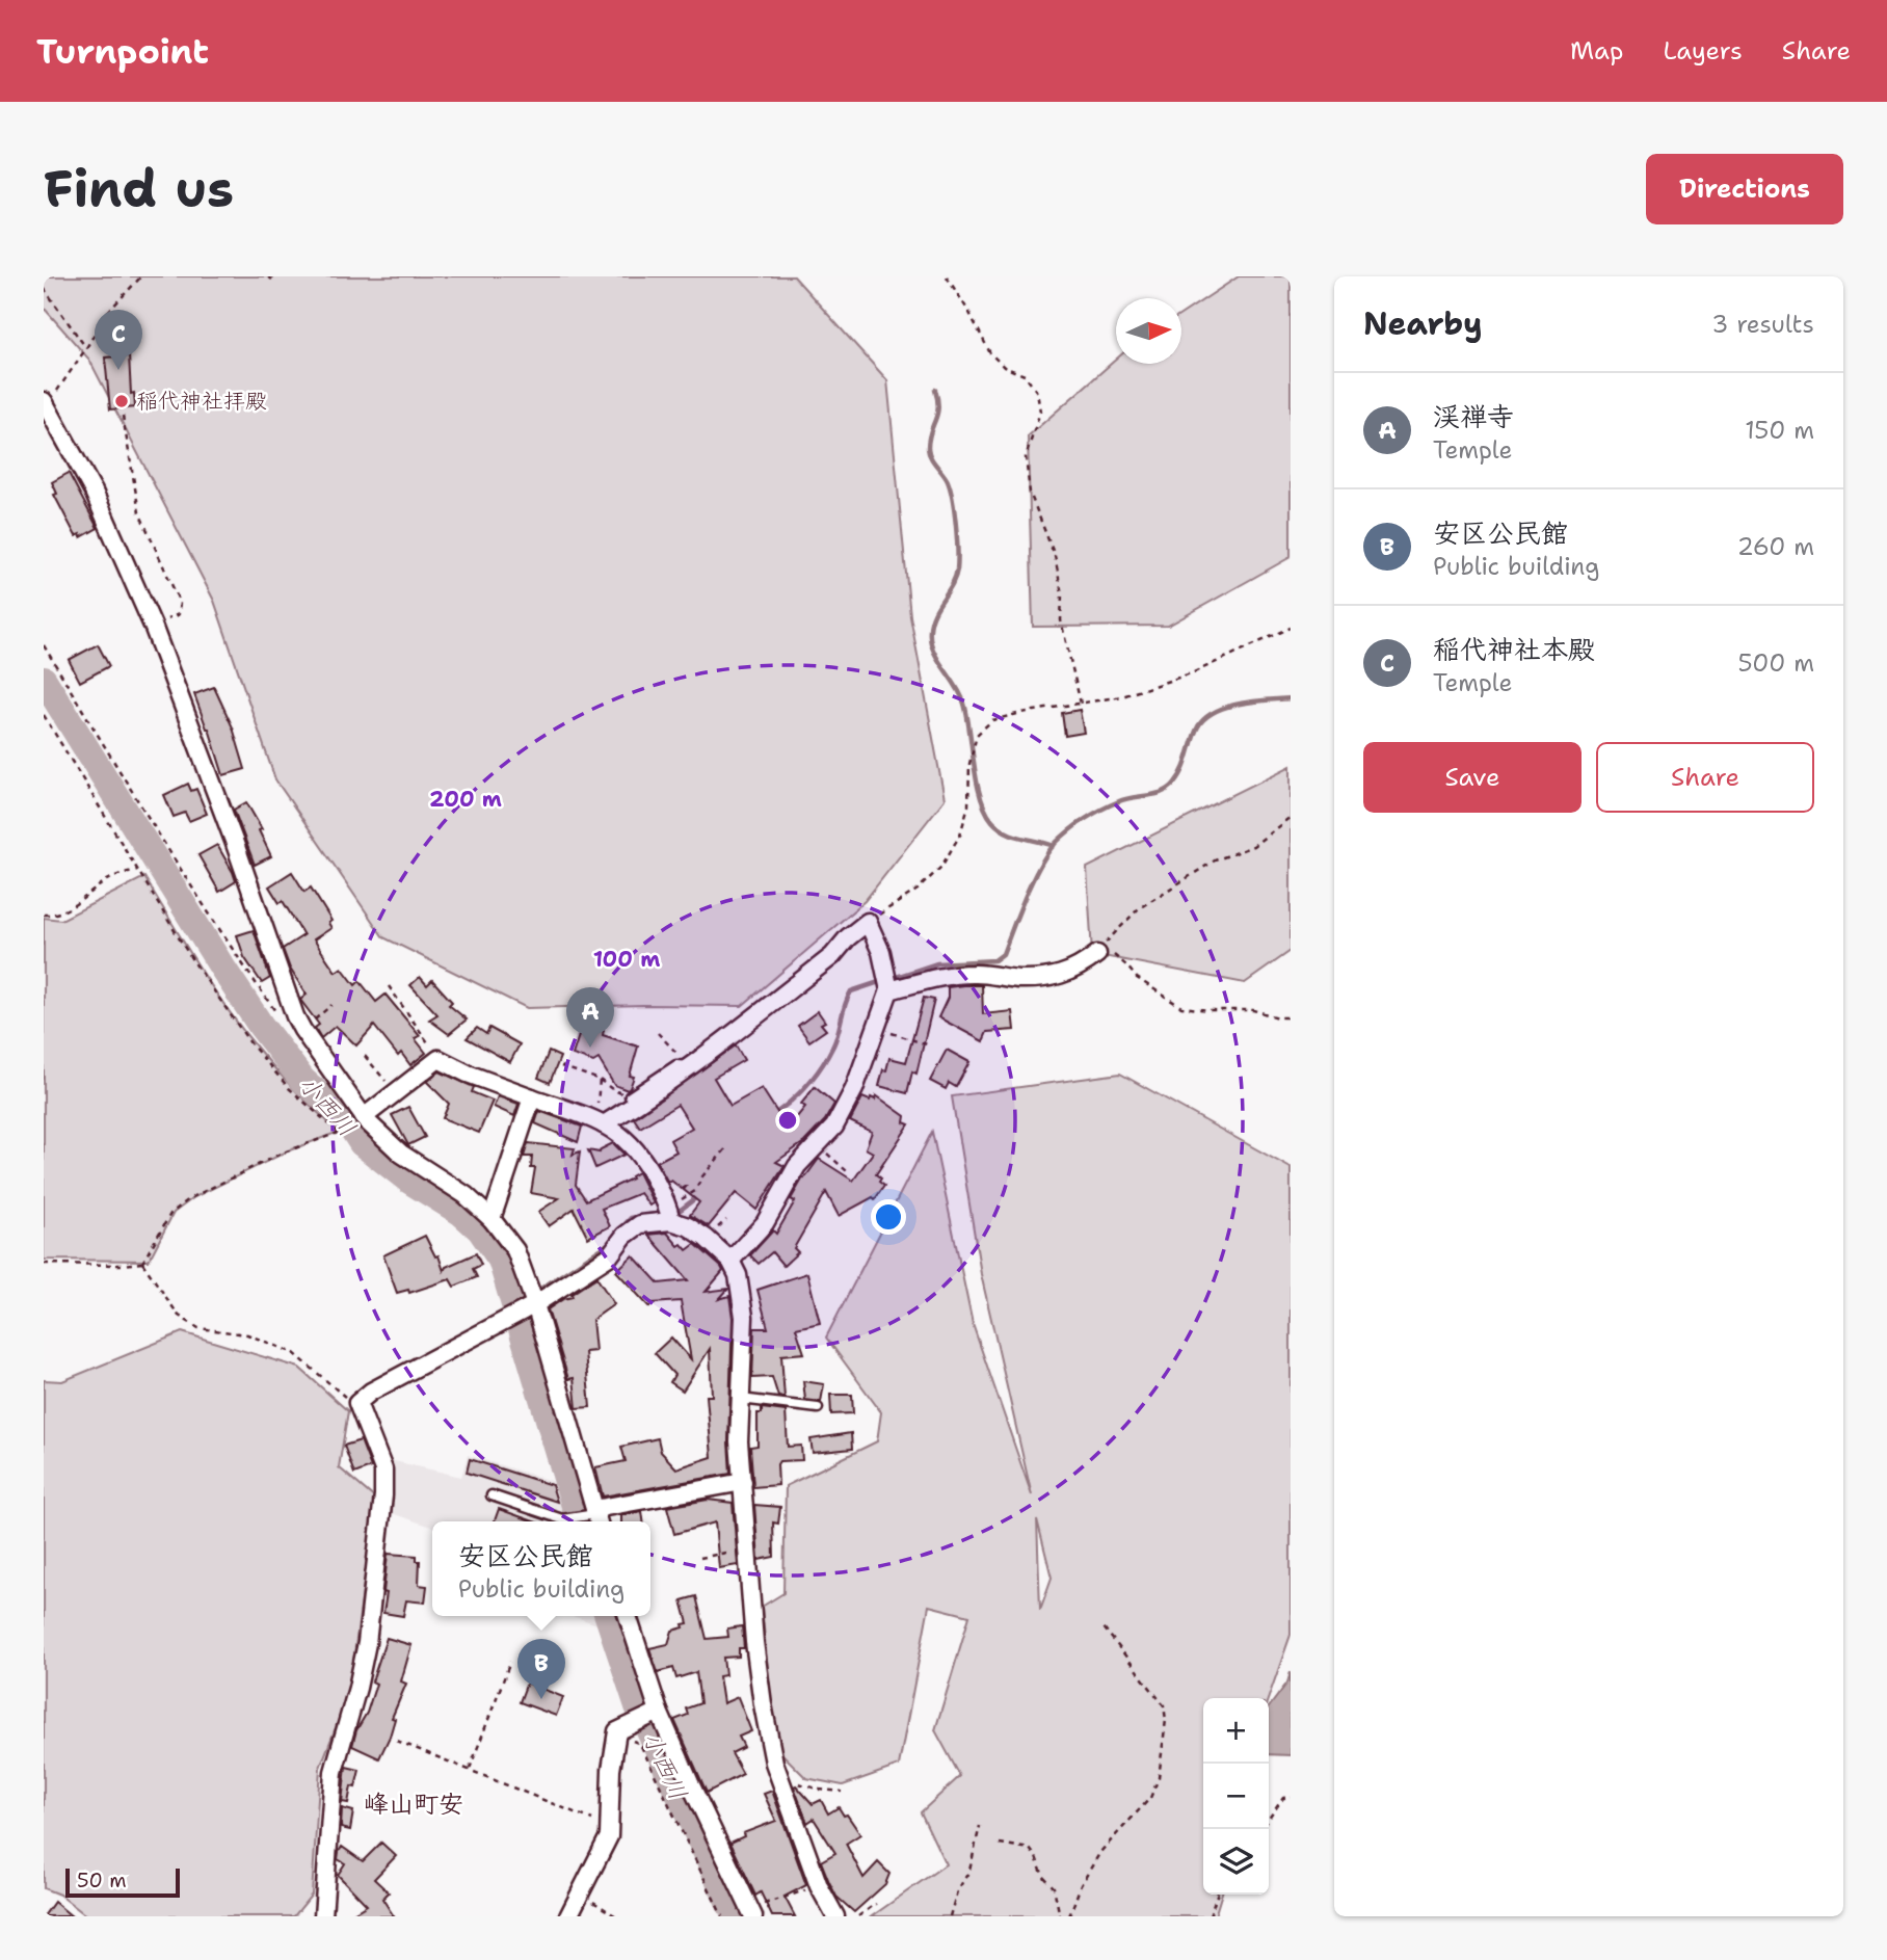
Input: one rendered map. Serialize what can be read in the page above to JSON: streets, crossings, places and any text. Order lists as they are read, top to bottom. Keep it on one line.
{"districts":["峰山町安"],"water":["小西川"],"places":["稲代神社拝殿"],"scale_bar":"50 m","north":"right","page":{"header":"Turnpoint","nav":["Map","Layers","Share"],"buttons":["Directions",["Save","Share"]],"title":"Find us","heading":["Nearby","3 results"],"pins":["C","A","B"],"list":[{"mark":"A","name":"渓禅寺","note":"Temple","value":"150 m"},{"mark":"B","name":"安区公民館","note":"Public building","value":"260 m"},{"mark":"C","name":"稲代神社本殿","note":"Temple","value":"500 m"}],"popup":["安区公民館","Public building"],"map_buttons":["+","−"],"scale":"50 m"},"rings":["200 m","100 m"]}
